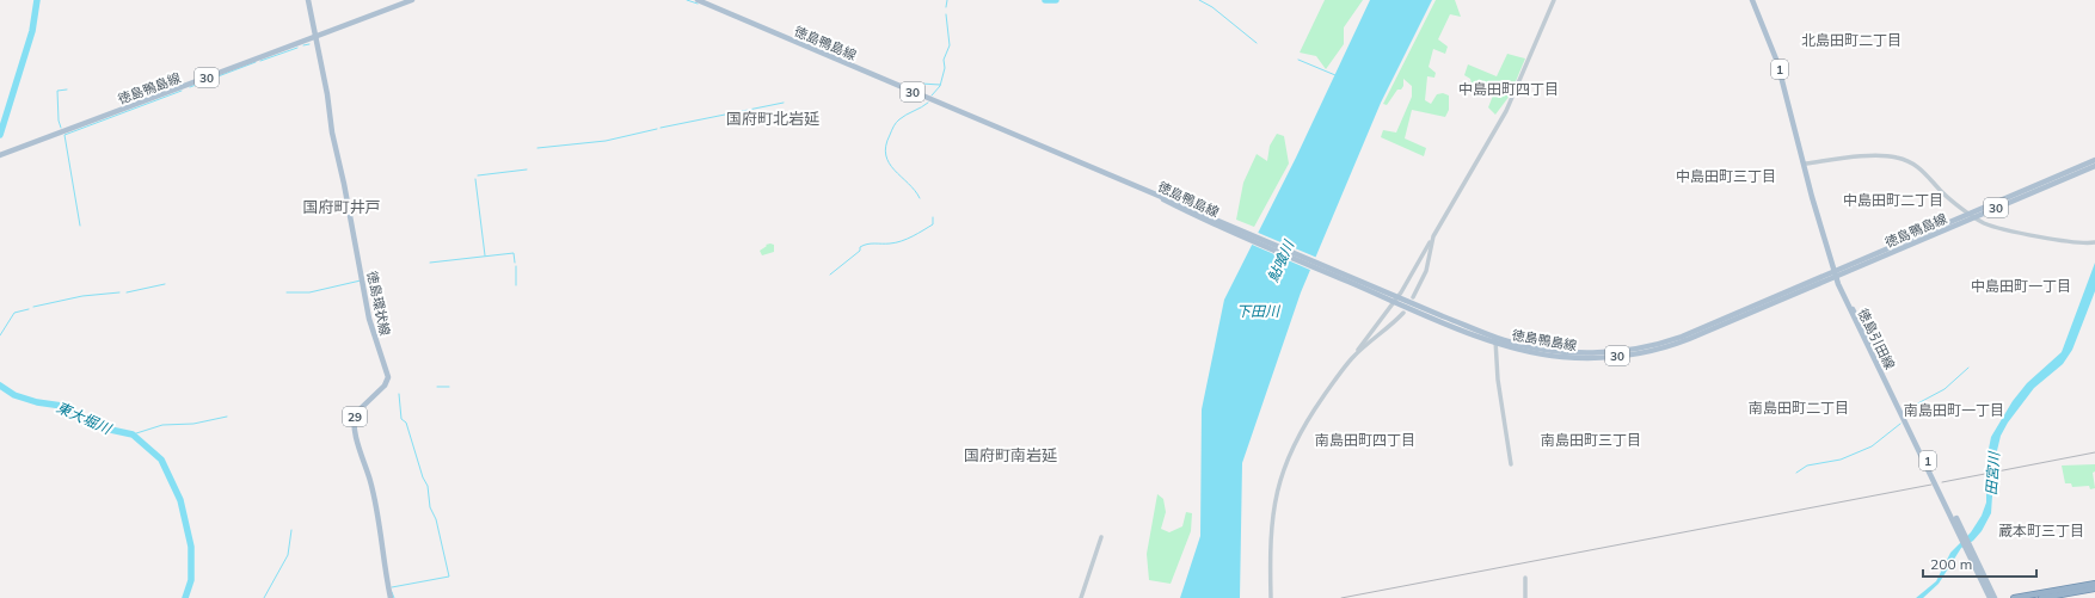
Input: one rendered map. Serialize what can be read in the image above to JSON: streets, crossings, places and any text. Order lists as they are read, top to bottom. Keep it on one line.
{"streets":{"main road":["徳島鴨島線","1","30","徳島環状線","徳島引田線","29"]},"crossings":[["徳島鴨島線","徳島環状線"],["徳島鴨島線","徳島引田線"],["1","徳島引田線"]],"districts":["北島田町二丁目","中島田町四丁目","国府町北岩延","中島田町三丁目","中島田町二丁目","国府町井戸","中島田町一丁目","南島田町二丁目","南島田町一丁目","南島田町四丁目","南島田町三丁目","国府町南岩延","蔵本町三丁目"],"water":["鮎喰川","下田川","東大堀川","田宮川"],"scale_bar":"200 m"}
